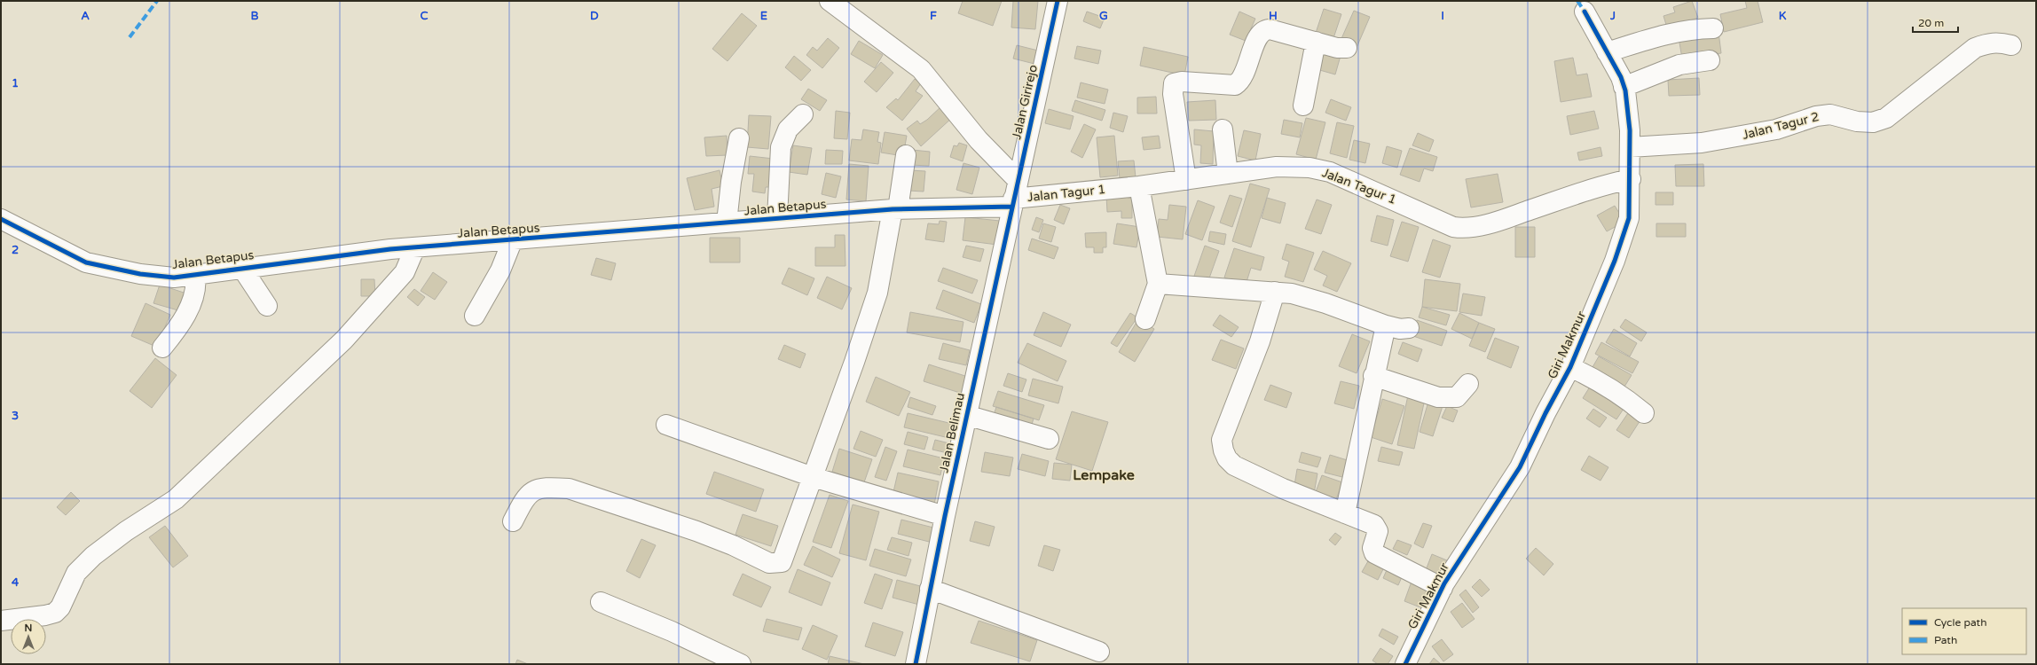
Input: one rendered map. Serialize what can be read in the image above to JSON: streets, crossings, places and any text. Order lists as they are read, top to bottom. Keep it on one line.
{"streets":{"street":["Jalan Girirejo","Jalan Tagur 2","Jalan Tagur 1","Jalan Betapus","Giri Makmur","Jalan Belimau"]},"crossings":[["Jalan Girirejo","Jalan Tagur 1"],["Jalan Girirejo","Jalan Betapus"],["Jalan Girirejo","Jalan Belimau"],["Jalan Tagur 2","Giri Makmur"],["Jalan Tagur 1","Jalan Betapus"],["Jalan Tagur 1","Giri Makmur"],["Jalan Tagur 1","Jalan Belimau"],["Jalan Betapus","Jalan Belimau"]],"districts":["Lempake"],"legend":["Cycle path","Path"],"scale_bar":"20 m","north":"top","grid":{"columns":["A","B","C","D","E","F","G","H","I","J","K"],"rows":["1","2","3","4"]}}
